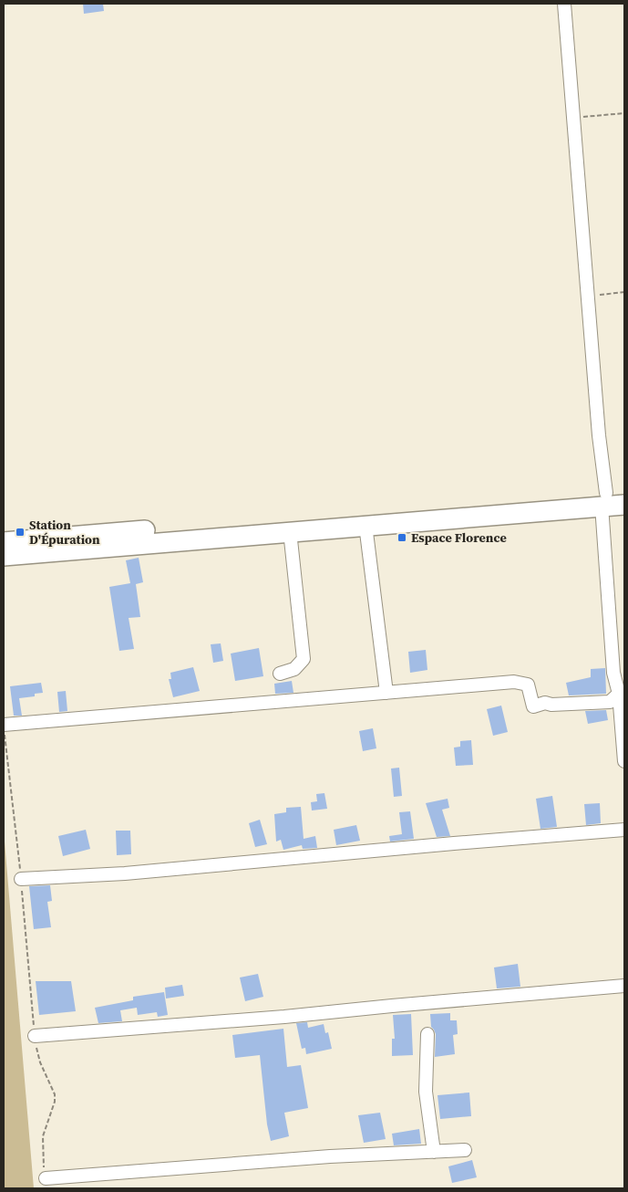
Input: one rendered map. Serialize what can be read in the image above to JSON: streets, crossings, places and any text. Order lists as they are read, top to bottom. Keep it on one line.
{"places":{"transit":["Station D'Épuration","Espace Florence"]}}
